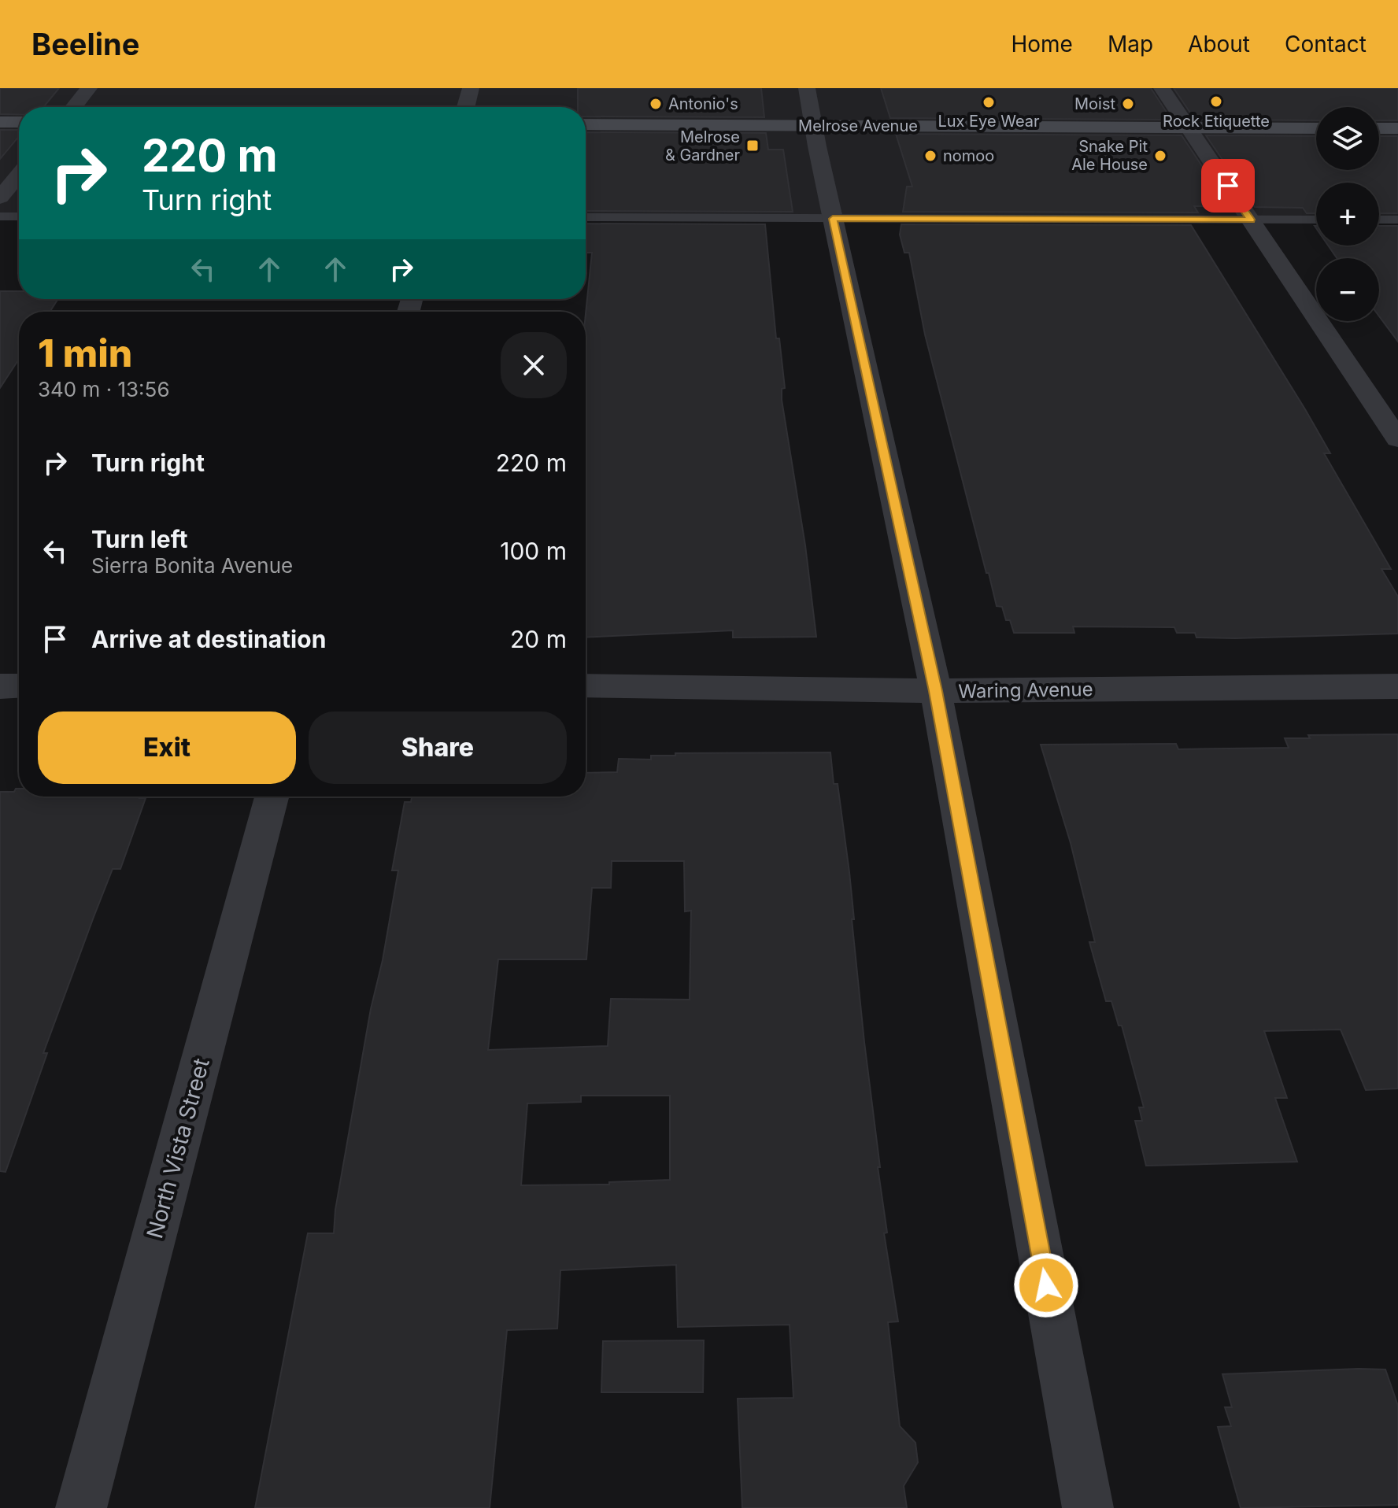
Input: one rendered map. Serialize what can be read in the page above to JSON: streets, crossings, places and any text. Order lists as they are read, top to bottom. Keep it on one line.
{"streets":{"main road":["Melrose Avenue"],"street":["Waring Avenue","North Vista Street"]},"places":{"other":["Rock Etiquette","Lux Eye Wear","Antonio's","Moist","nomoo","Snake Pit Ale House"],"transit":["Melrose & Gardner"]},"page":{"header":"Beeline","nav":["Home","Map","About","Contact"],"map_buttons":["+","−"],"turn":["220 m","Turn right"],"heading":["1 min","340 m · 13:56"],"list":[{"name":"Turn right","value":"220 m"},{"name":"Turn left","note":"Sierra Bonita Avenue","value":"100 m"},{"name":"Arrive at destination","value":"20 m"}],"buttons":["Exit","Share"]}}
